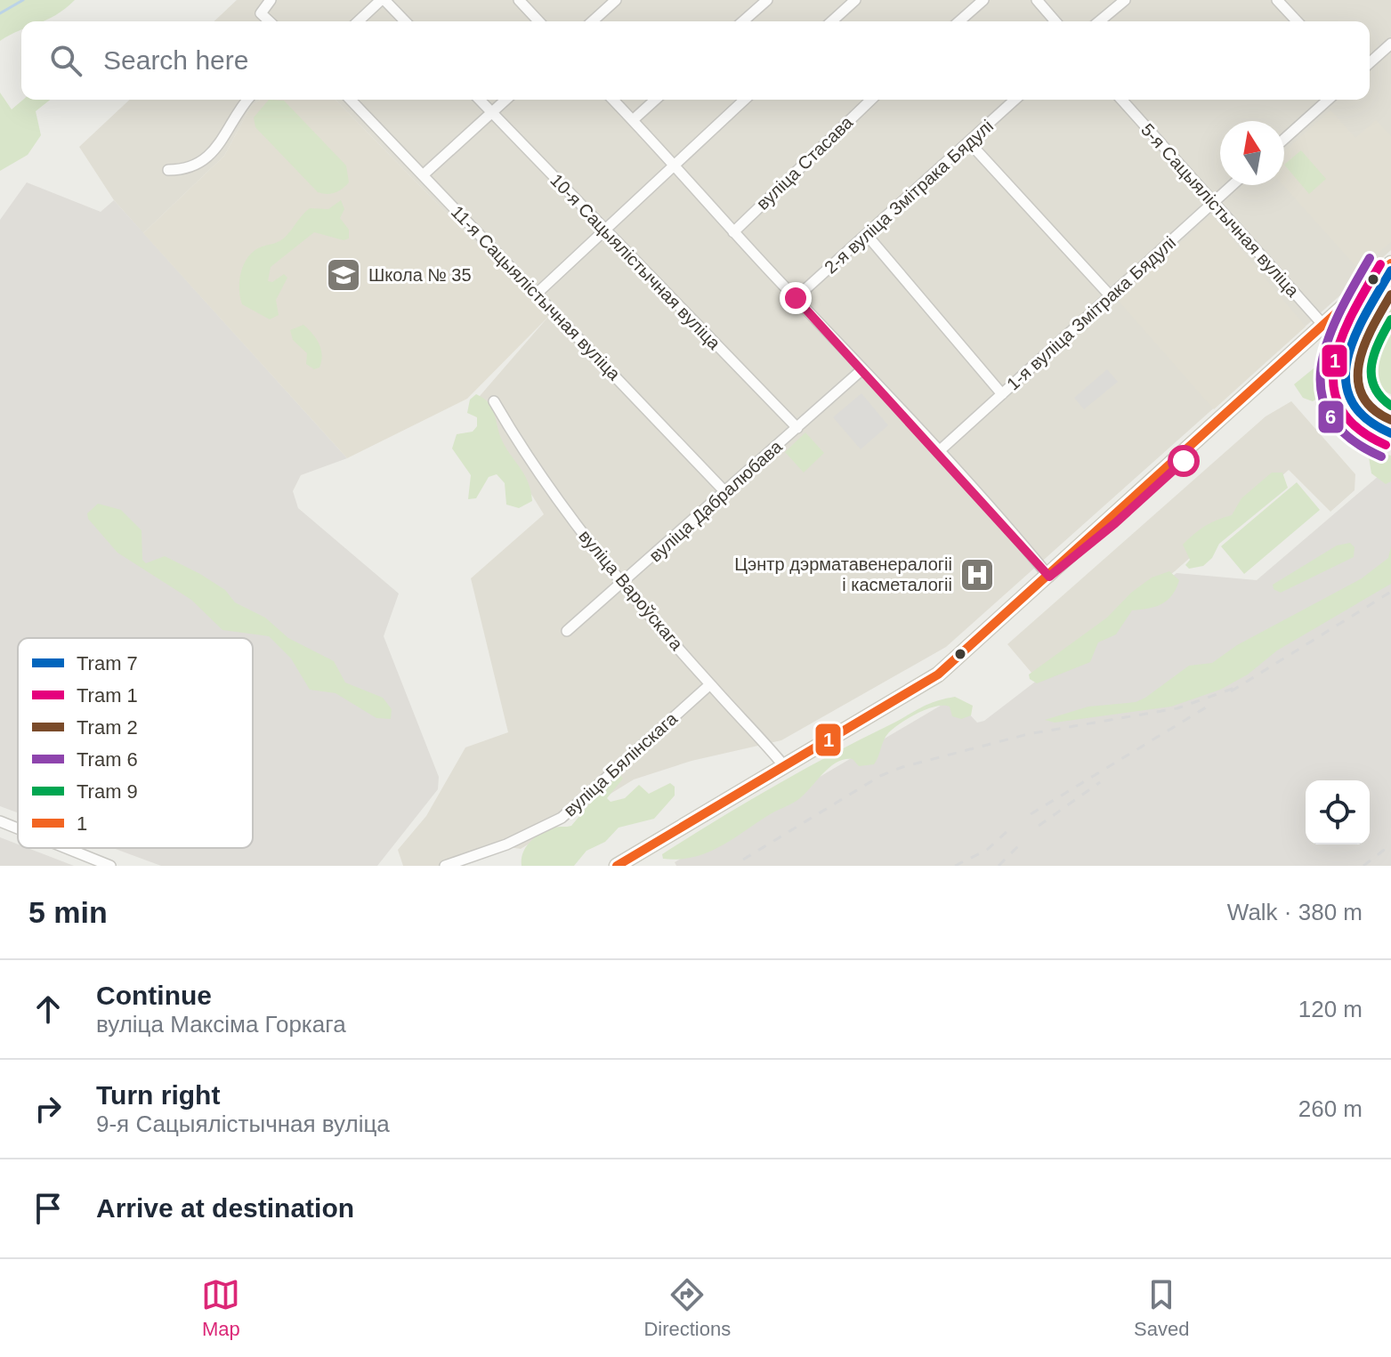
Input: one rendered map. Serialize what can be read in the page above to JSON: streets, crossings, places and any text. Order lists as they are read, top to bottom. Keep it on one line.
{"streets":{"street":["вуліца Стасава","2-я вуліца Змітрака Бядулі","5-я Сацыялістычная вуліца","10-я Сацыялістычная вуліца","11-я Сацыялістычная вуліца","1-я вуліца Змітрака Бядулі","вуліца Дабралюбава","вуліца Вароўскага","вуліца Бялінскага"]},"crossings":[["5-я Сацыялістычная вуліца","1-я вуліца Змітрака Бядулі"],["10-я Сацыялістычная вуліца","вуліца Дабралюбава"],["11-я Сацыялістычная вуліца","вуліца Дабралюбава"],["вуліца Дабралюбава","вуліца Вароўскага"],["вуліца Вароўскага","вуліца Бялінскага"]],"places":{"school or university":["Школа № 35"],"hospital":["Цэнтр дэрматавенералогіі і касметалогіі"]},"lines":["tram line 6","transit line 1","tram line 1","tram line 7","tram line 2","tram line 9"],"legend":["Tram 7","Tram 1","Tram 2","Tram 6","Tram 9","1"],"north":"top","page":{"search":"Search here","heading":["5 min","Walk · 380 m"],"list":[["Continue","вуліца Максіма Горкага","120 m"],["Turn right","9-я Сацыялістычная вуліца","260 m"],"Arrive at destination"],"nav":["Map","Directions","Saved"]}}
